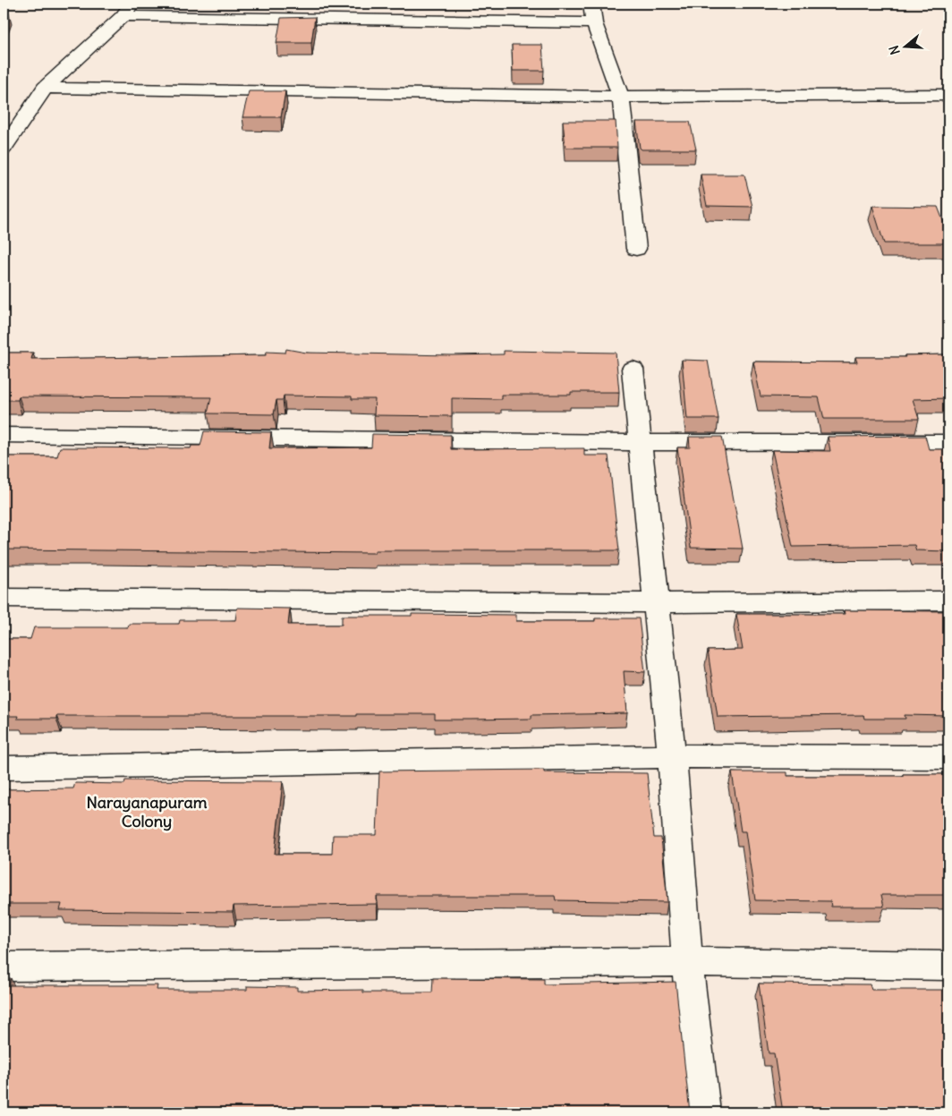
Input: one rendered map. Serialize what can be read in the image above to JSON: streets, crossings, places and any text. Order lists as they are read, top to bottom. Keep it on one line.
{"districts":["Narayanapuram Colony"],"north":"left"}
